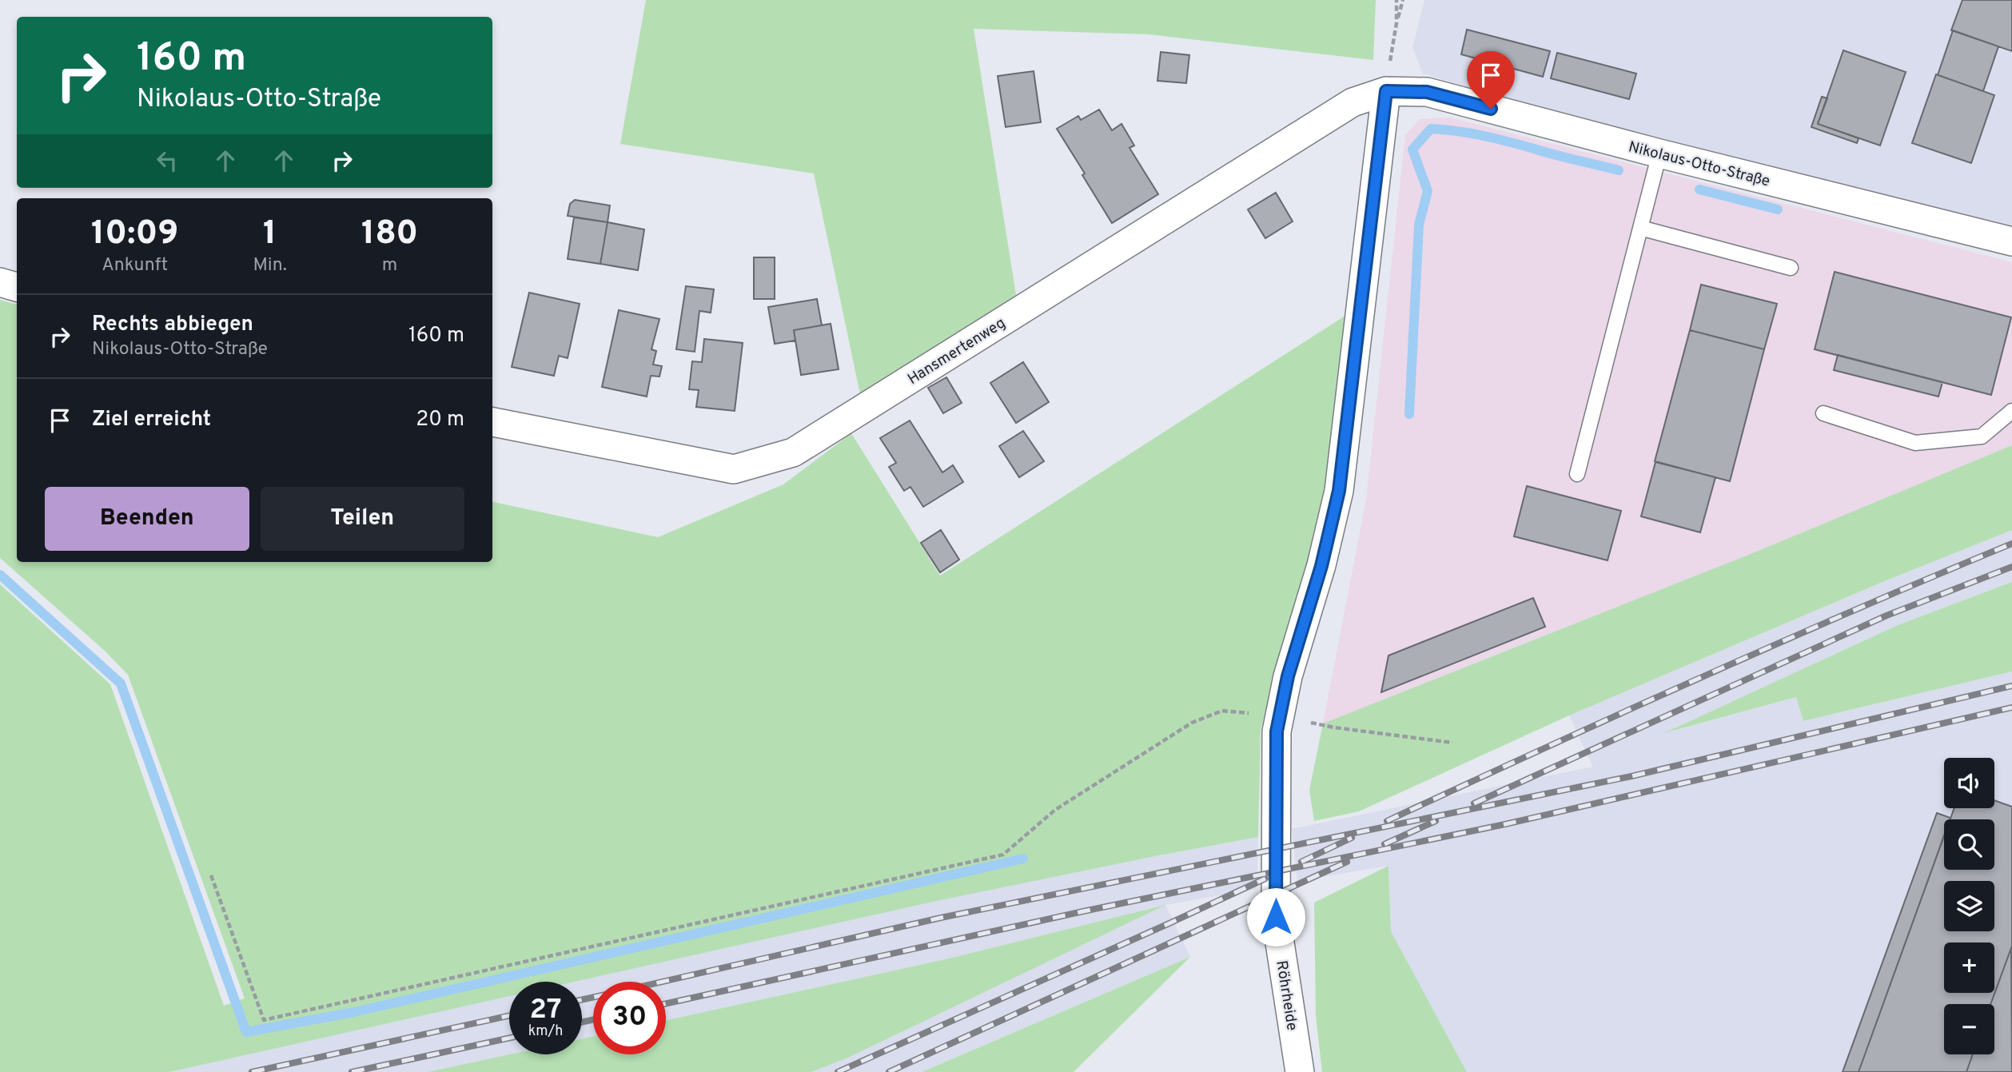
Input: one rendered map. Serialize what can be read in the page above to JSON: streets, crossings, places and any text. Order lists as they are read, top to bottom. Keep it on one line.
{"streets":{"street":["Nikolaus-Otto-Straße","Hansmertenweg","Röhrheide"]},"crossings":[["Nikolaus-Otto-Straße","Hansmertenweg"],["Nikolaus-Otto-Straße","Röhrheide"],["Hansmertenweg","Röhrheide"]],"page":{"turn":["160 m","Nikolaus-Otto-Straße"],"eta":["10:09","Ankunft","1","Min.","180","m"],"list":[{"name":"Rechts abbiegen","note":"Nikolaus-Otto-Straße","value":"160 m"},{"name":"Ziel erreicht","value":"20 m"}],"buttons":["Beenden","Teilen"],"map_buttons":["+","−"],"speed":"27 km/h","limit":"30"}}
